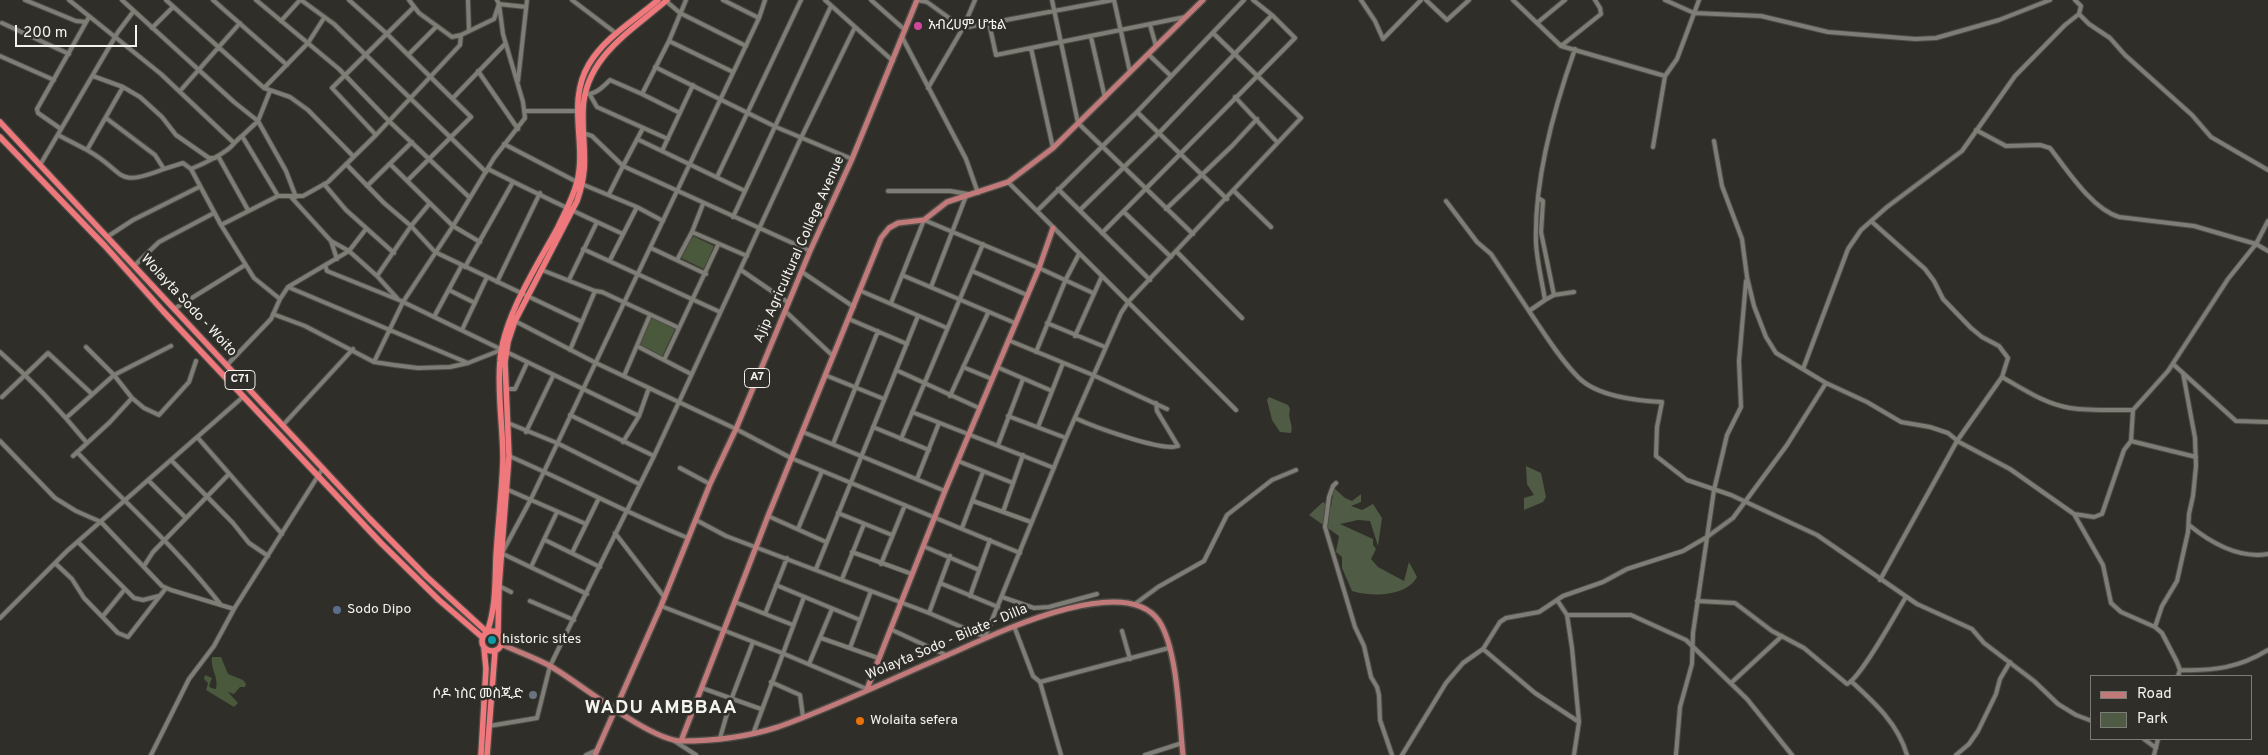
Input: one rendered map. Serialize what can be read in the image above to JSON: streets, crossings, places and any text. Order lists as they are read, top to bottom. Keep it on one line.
{"streets":{"highway":["Wolayta Sodo - Woito","C71"],"main road":["Ajip Agricultural College Avenue","A7","Wolayta Sodo - Bilate - Dilla"]},"crossings":[["Ajip Agricultural College Avenue","Wolayta Sodo - Bilate - Dilla"],["Wolayta Sodo - Woito","Wolayta Sodo - Bilate - Dilla"]],"districts":["WADU AMBBAA"],"places":["አብረሀም ሆቴል","Sodo Dipo","historic sites","ሶዶ ነስር መስጂድ","Wolaita sefera"],"legend":["Road","Park"],"scale_bar":"200 m"}
